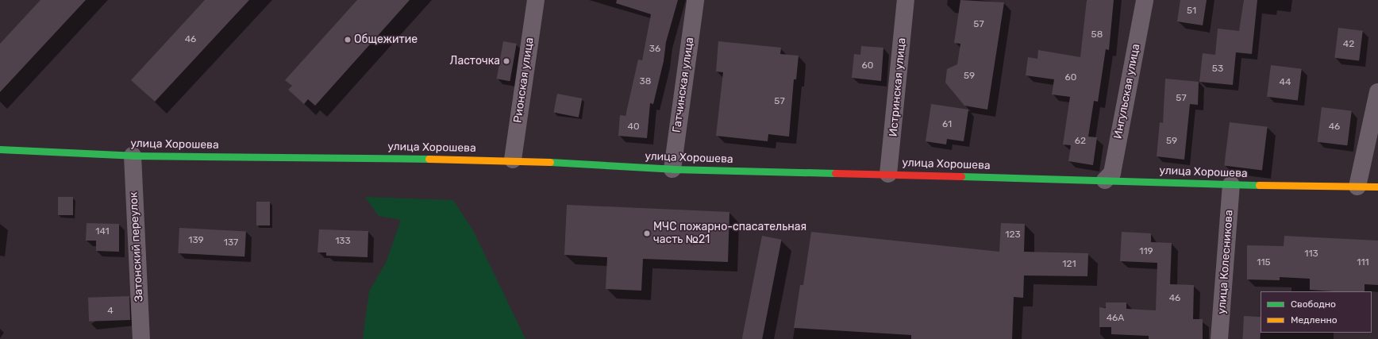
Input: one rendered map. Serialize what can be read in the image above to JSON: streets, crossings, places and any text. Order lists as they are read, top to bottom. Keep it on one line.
{"streets":{"main road":["улица Хорошева"],"street":["Рионская улица","Гатчинская улица","Истринская улица","Ингульская улица","Затонский переулок","улица Колесникова"]},"crossings":[["Рионская улица","улица Хорошева"],["Гатчинская улица","улица Хорошева"],["Истринская улица","улица Хорошева"],["Ингульская улица","улица Хорошева"],["улица Хорошева","Затонский переулок"],["улица Хорошева","улица Колесникова"]],"places":["Общежитие","Ласточка","МЧС пожарно-спасательная часть №21"],"house_numbers":["51","57","58","46","42","36","60","53","59","60","38","44","57","57","61","40","46","62","59","141","123","139","133","137","119","113","115","111","121","46","4","46А"],"legend":["Свободно","Медленно"]}
